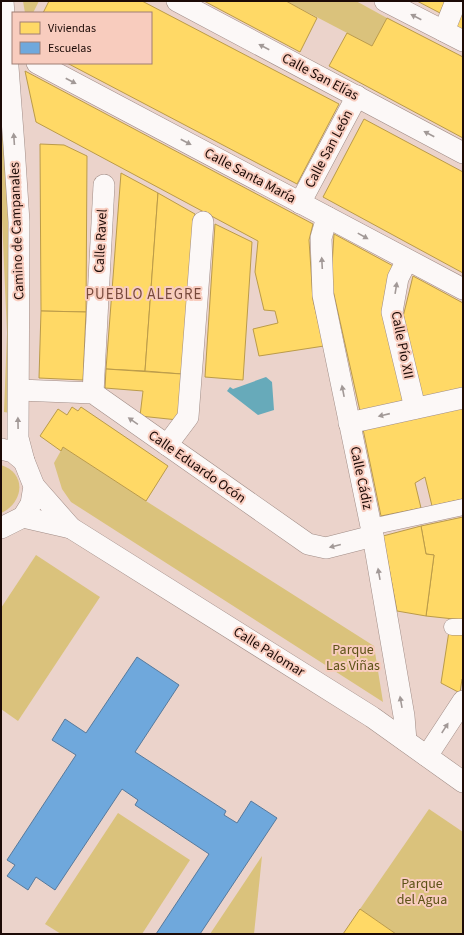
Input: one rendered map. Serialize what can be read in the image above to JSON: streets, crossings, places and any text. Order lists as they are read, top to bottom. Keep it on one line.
{"streets":{"street":["Calle San Elías","Calle San León","Calle Santa María","Camino de Campanales","Calle Ravel","Calle Pío XII","Calle Eduardo Ocón","Calle Cádiz","Calle Palomar"]},"crossings":[["Calle San Elías","Calle San León"],["Calle San León","Calle Santa María"],["Calle Santa María","Calle Pío XII"],["Calle Santa María","Calle Cádiz"],["Camino de Campanales","Calle Palomar"],["Calle Ravel","Calle Eduardo Ocón"],["Calle Eduardo Ocón","Calle Cádiz"],["Calle Cádiz","Calle Palomar"]],"one_way":["Calle San Elías","Calle Santa María","Calle Pío XII","Calle Eduardo Ocón"],"districts":["PUEBLO ALEGRE"],"parks":["Parque Las Viñas","Parque del Agua"],"legend":["Viviendas","Escuelas"]}
